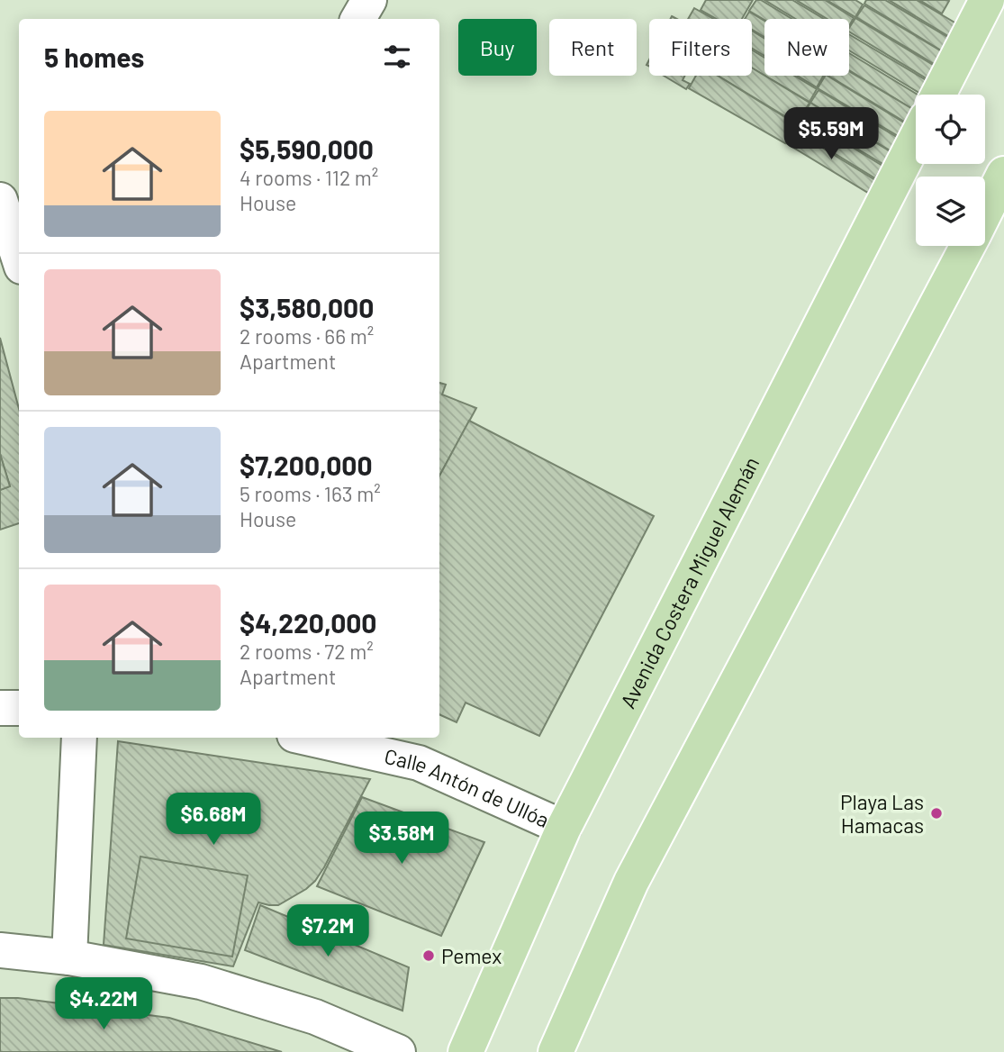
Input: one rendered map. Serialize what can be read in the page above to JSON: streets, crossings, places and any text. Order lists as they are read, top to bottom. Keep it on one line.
{"streets":{"main road":["Avenida Costera Miguel Alemán"],"street":["Calle Antón de Ullóa"]},"crossings":[["Avenida Costera Miguel Alemán","Calle Antón de Ullóa"]],"places":["Playa Las Hamacas","Pemex"],"page":{"chip":["Buy","Rent","Filters","New"],"heading":"5 homes","list":[{"name":"$5,590,000","note":"4 rooms · 112 m² · House"},{"name":"$3,580,000","note":"2 rooms · 66 m² · Apartment"},{"name":"$7,200,000","note":"5 rooms · 163 m² · House"},{"name":"$4,220,000","note":"2 rooms · 72 m² · Apartment"}],"price":["$5.59M","$6.68M","$3.58M","$7.2M","$4.22M"]}}
